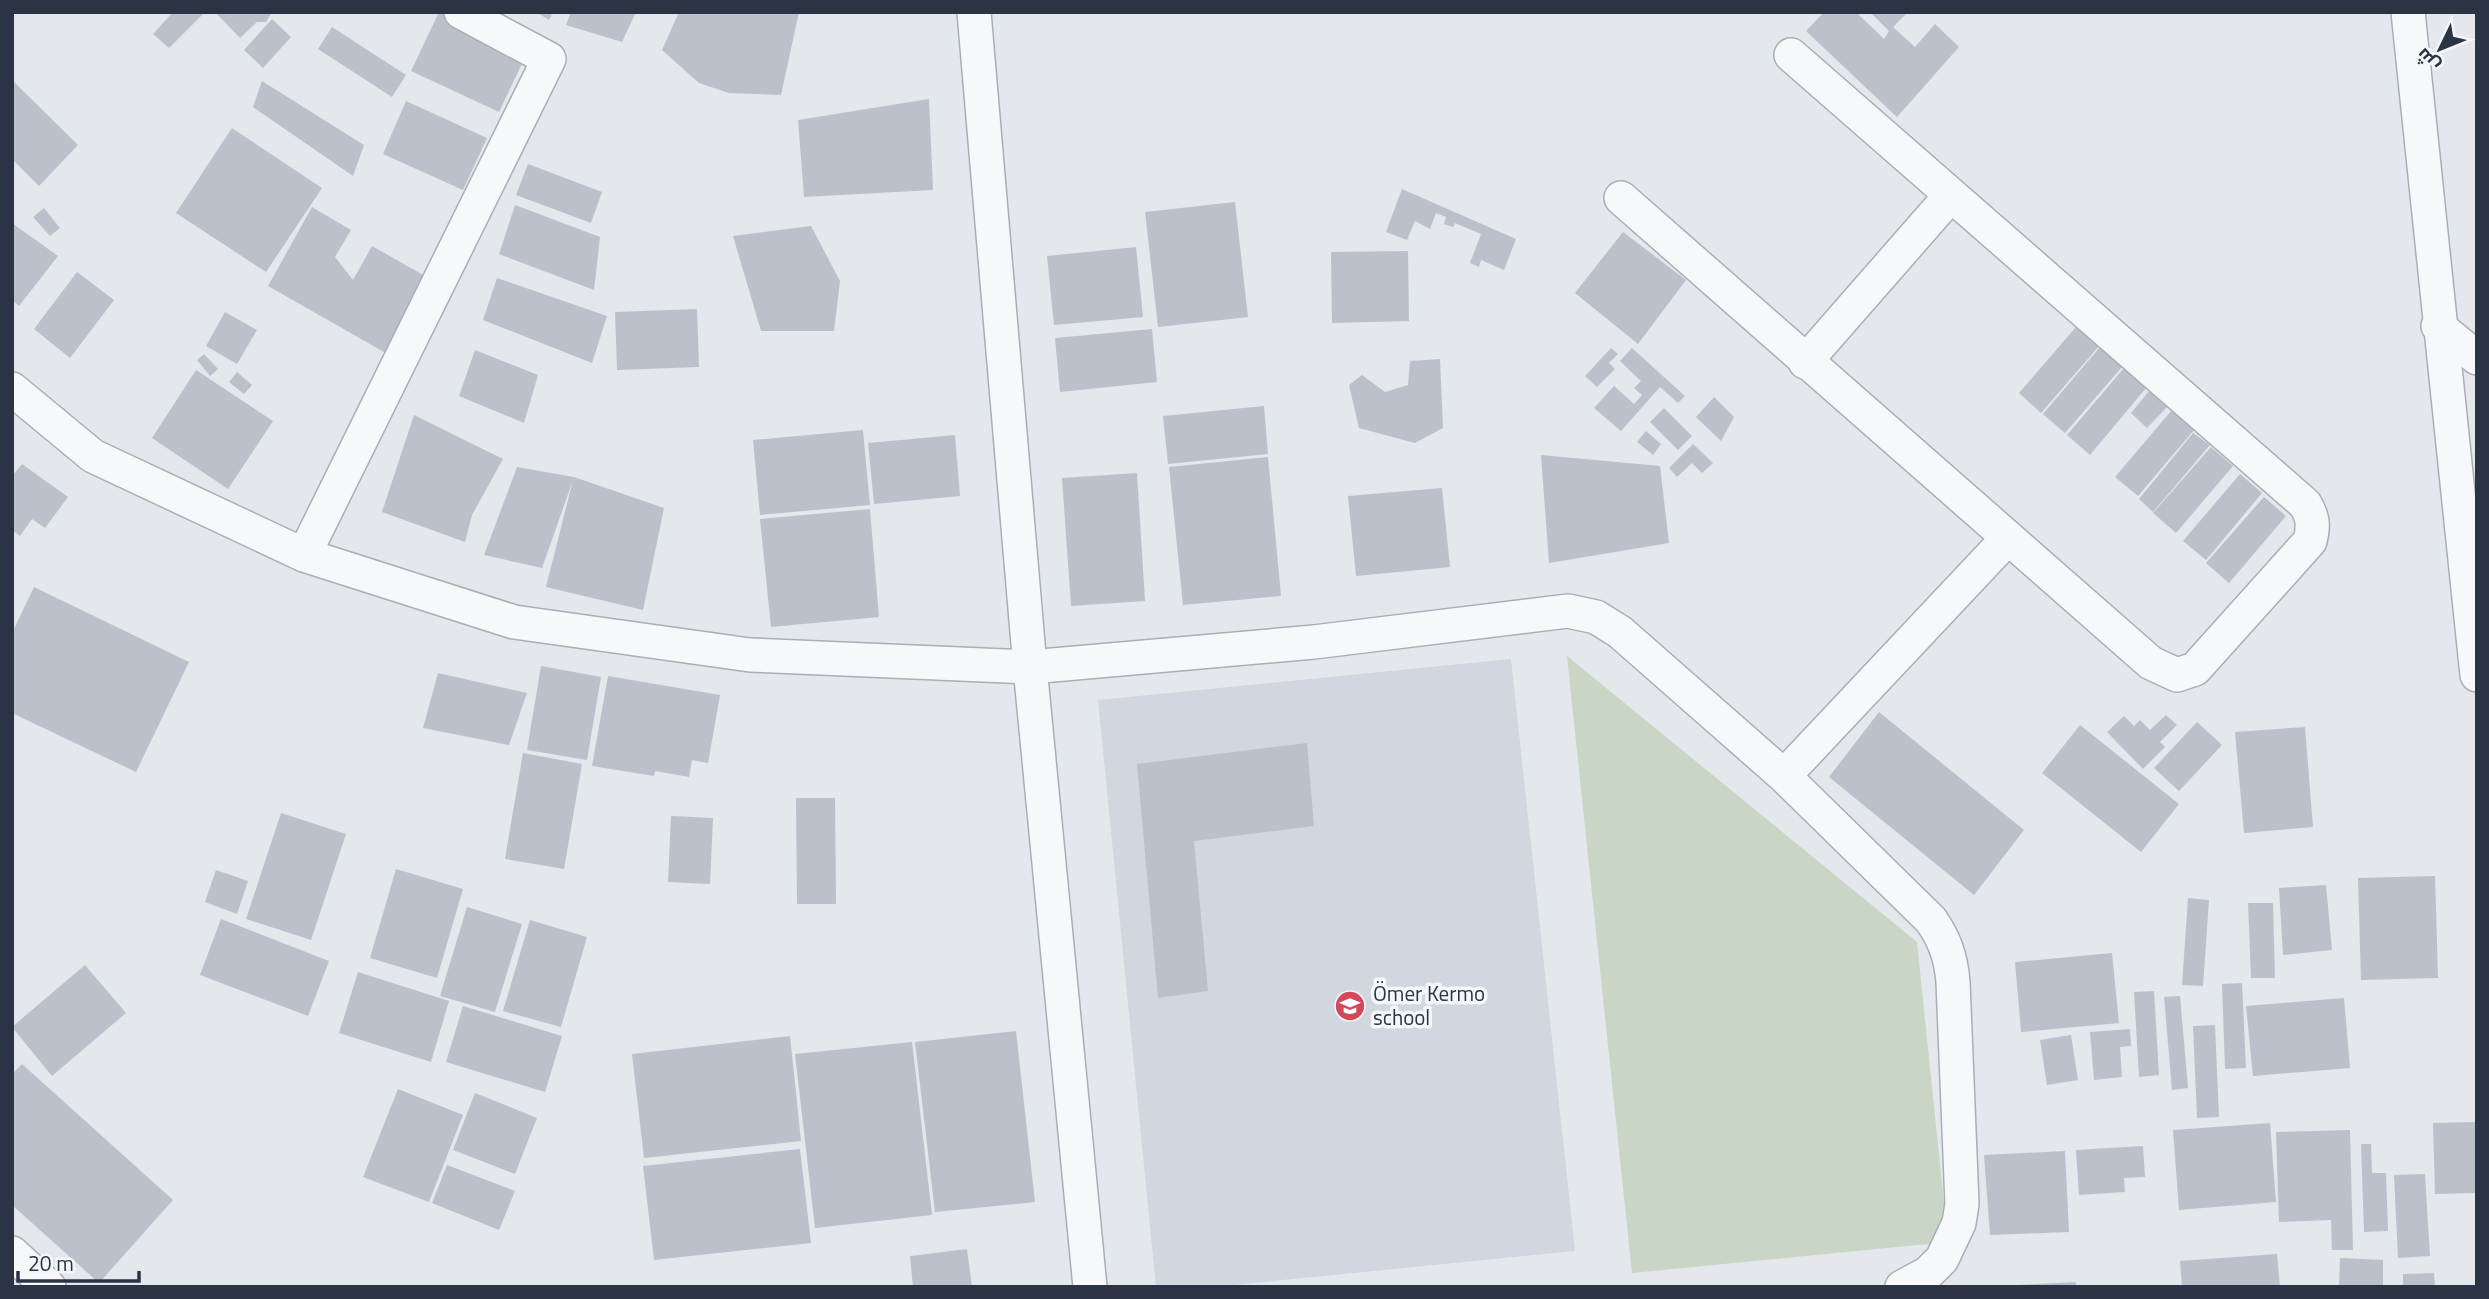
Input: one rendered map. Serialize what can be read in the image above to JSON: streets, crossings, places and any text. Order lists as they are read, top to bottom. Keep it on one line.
{"places":{"school or university":["Ömer Kermo school"]},"scale_bar":"20 m","north":"bottom left"}
